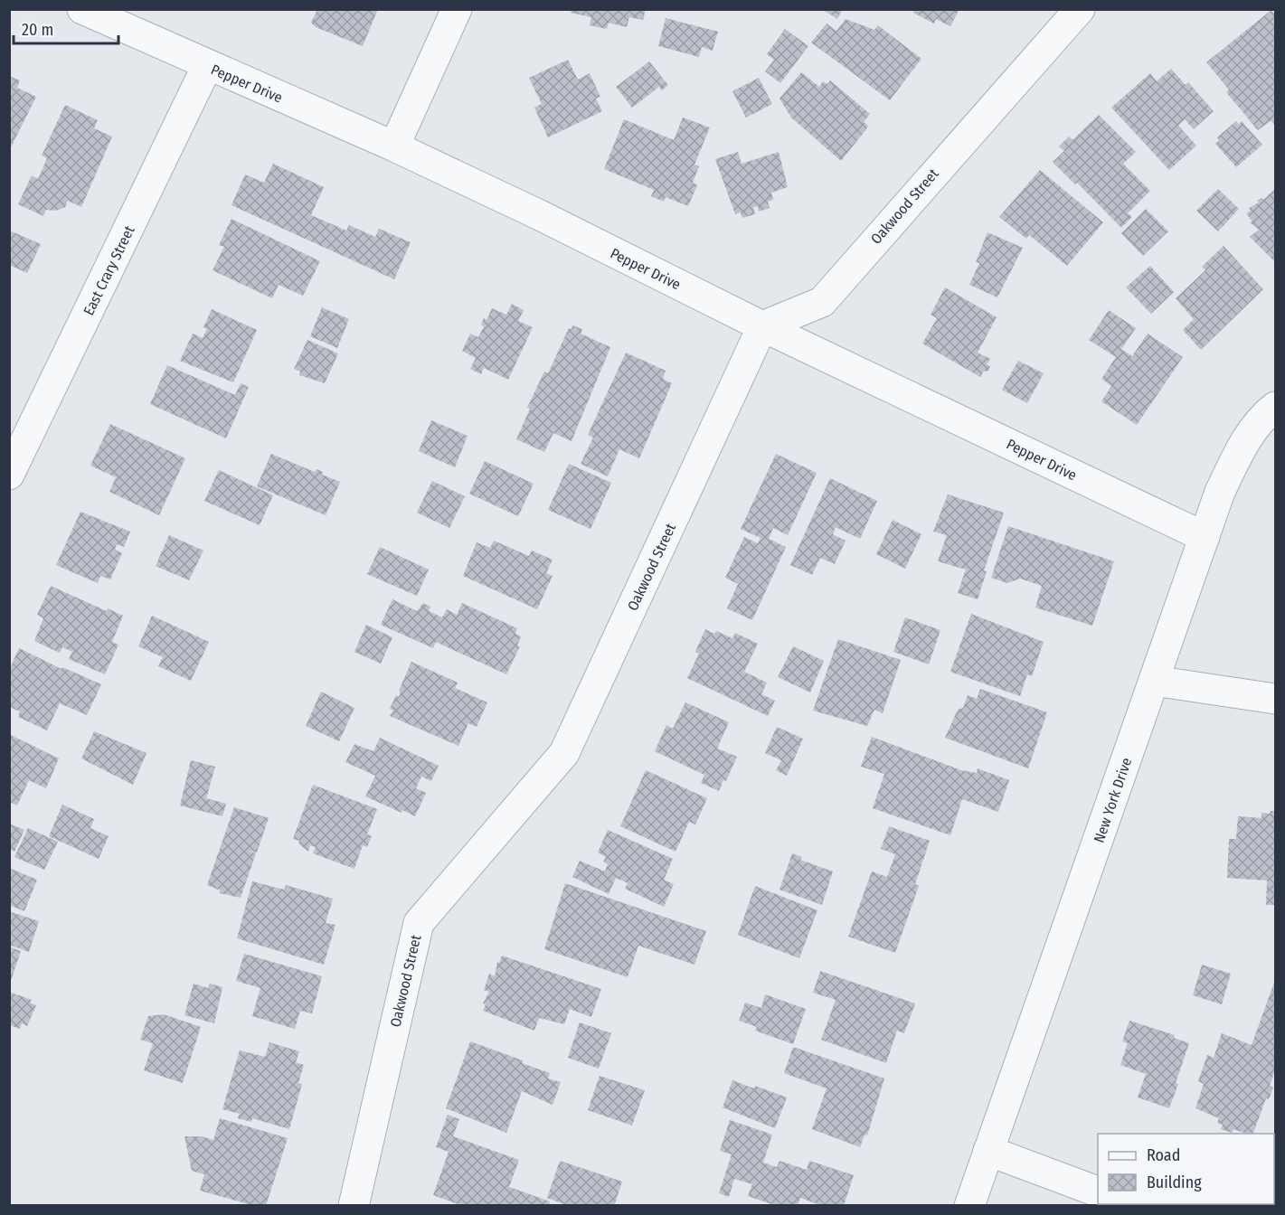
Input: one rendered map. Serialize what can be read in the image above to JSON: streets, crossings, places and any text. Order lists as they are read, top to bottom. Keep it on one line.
{"streets":{"street":["Pepper Drive","Oakwood Street","East Crary Street","New York Drive"]},"crossings":[["Pepper Drive","Oakwood Street"],["Pepper Drive","East Crary Street"],["Pepper Drive","New York Drive"]],"legend":["Road","Building"],"scale_bar":"20 m"}
